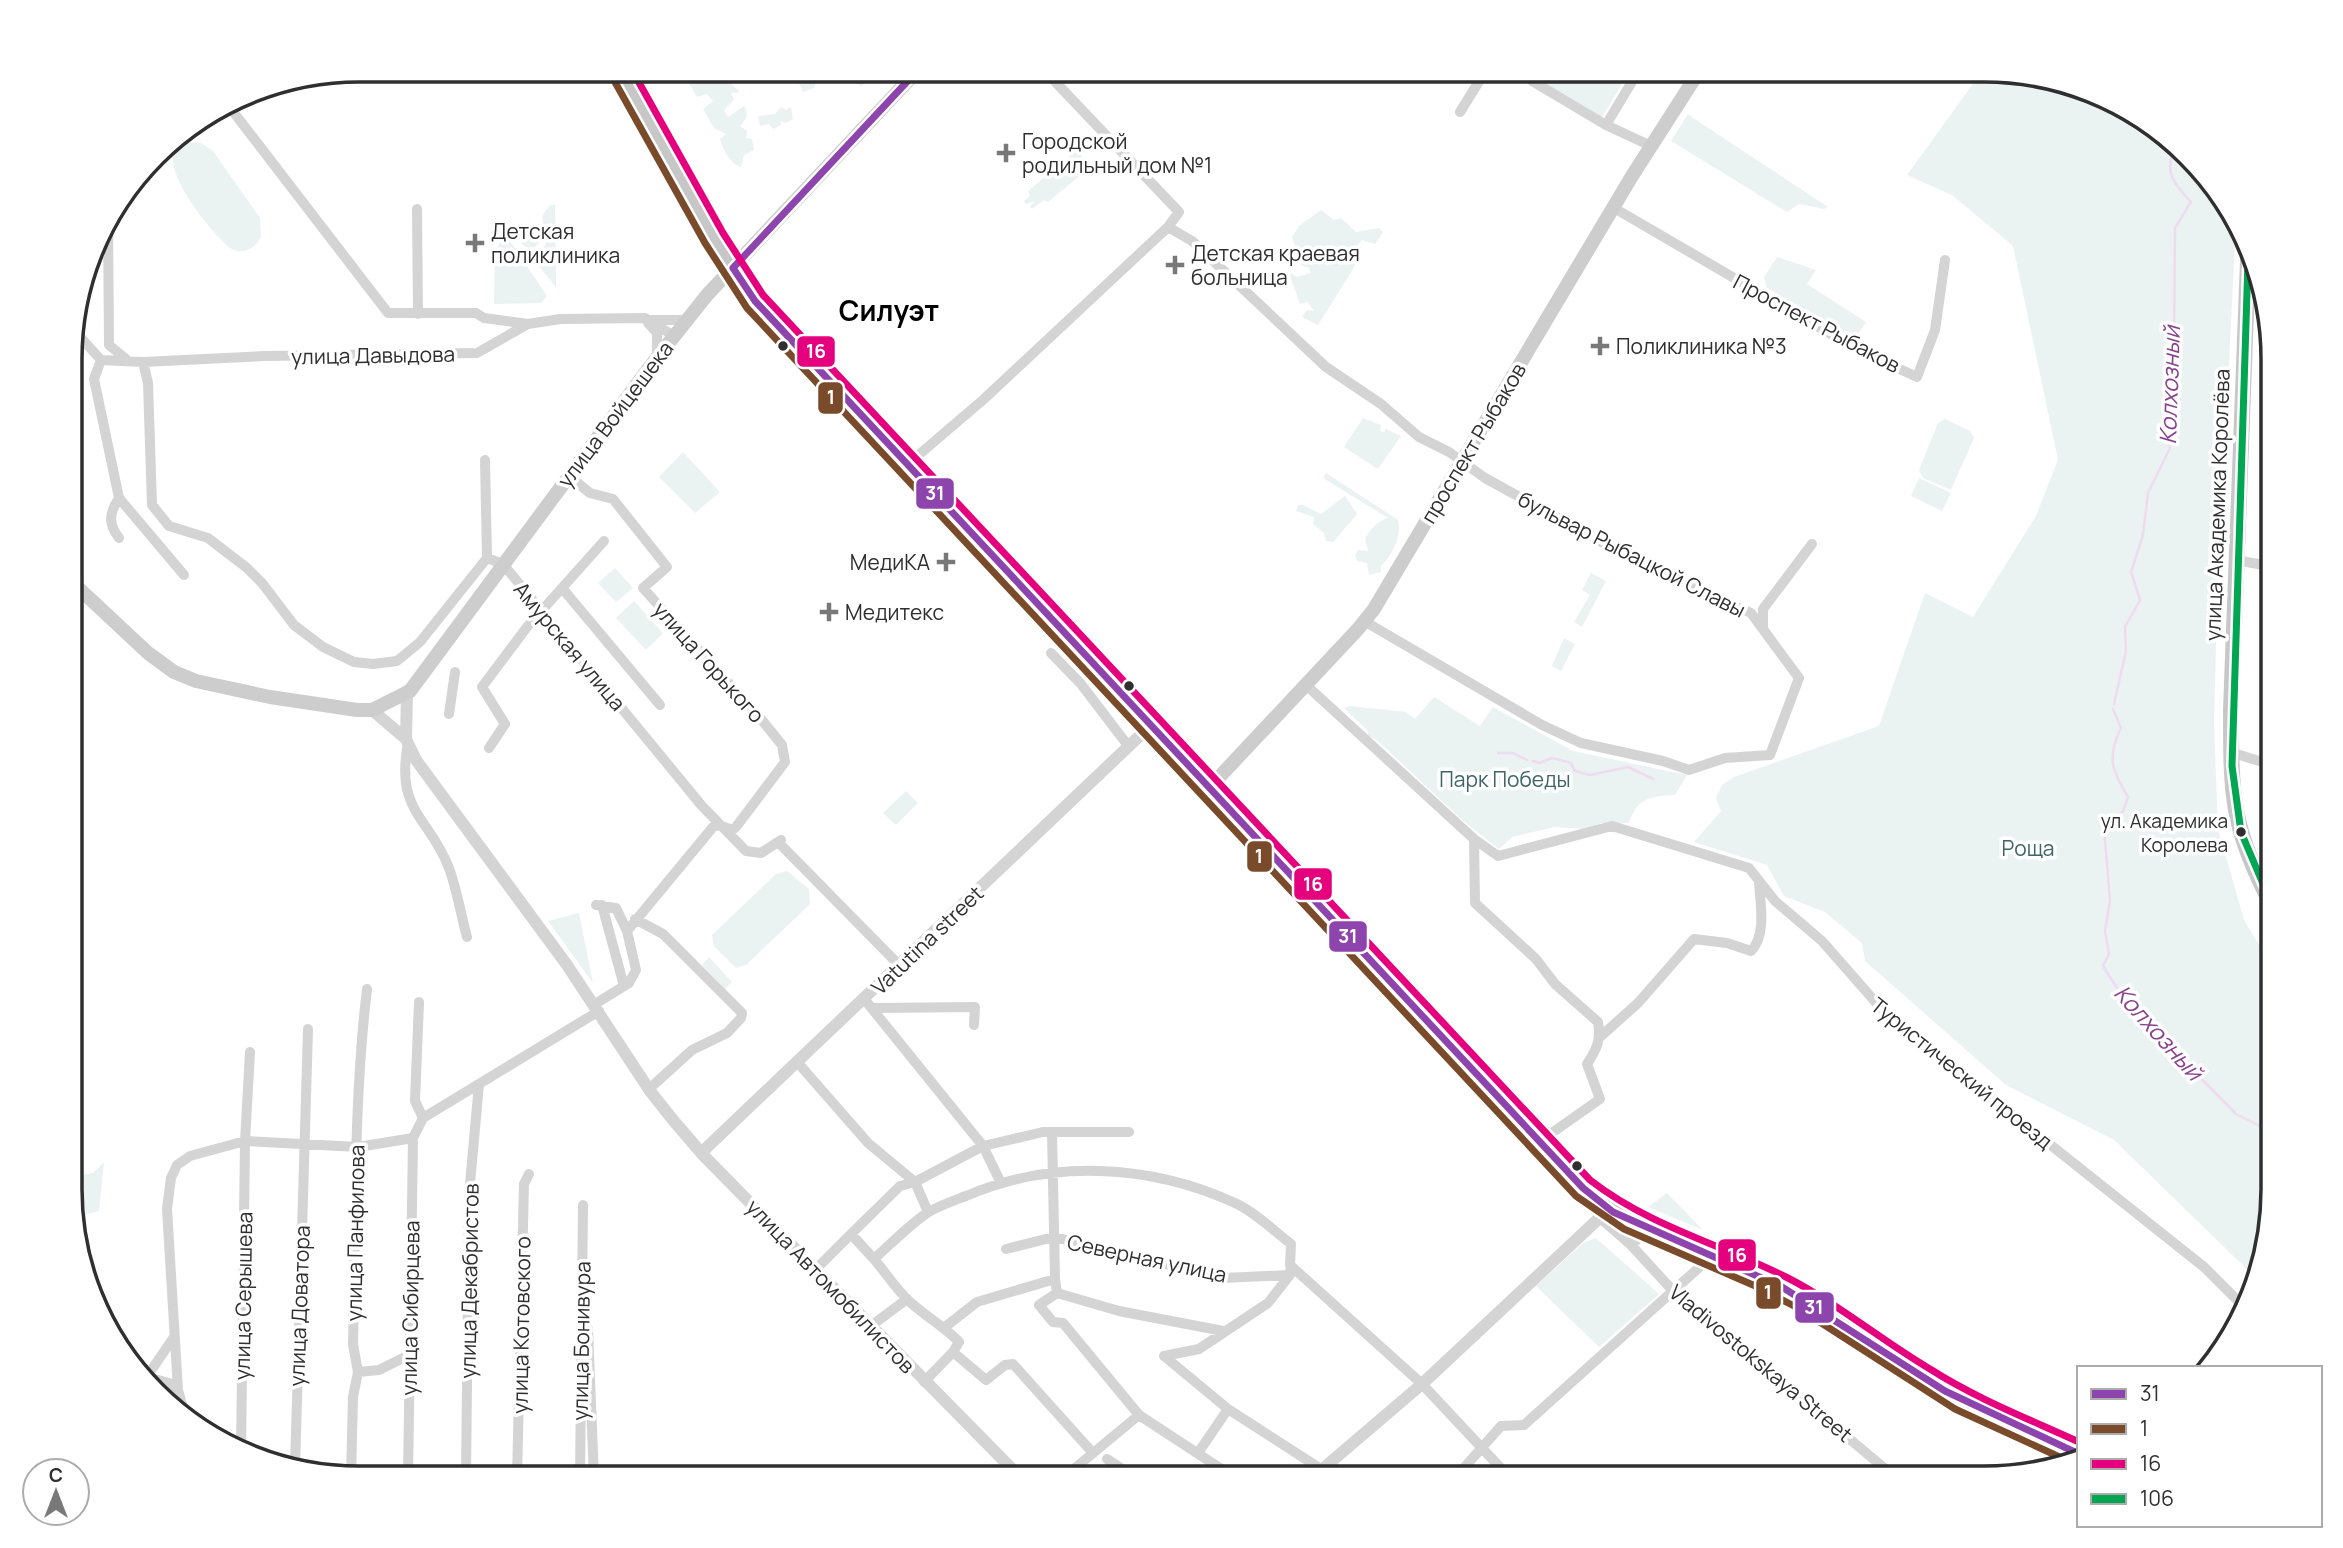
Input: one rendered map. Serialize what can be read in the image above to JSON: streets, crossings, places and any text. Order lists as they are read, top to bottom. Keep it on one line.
{"streets":{"main road":["улица Войцешека","проспект Рыбаков","улица Академика Королёва"],"street":["Проспект Рыбаков","улица Давыдова","бульвар Рыбацкой Славы","Амурская улица","улица Горького","Vatutina street","Туристический проезд","улица Панфилова","Северная улица","улица Декабристов","улица Автомобилистов","улица Серышева","улица Доватора","улица Сибирцева","улица Котовского","улица Бонивура","Vladivostokskaya Street"]},"crossings":[["Проспект Рыбаков","проспект Рыбаков"],["улица Давыдова","улица Войцешека"],["улица Войцешека","Амурская улица"],["улица Войцешека","улица Горького"],["улица Войцешека","улица Автомобилистов"],["проспект Рыбаков","бульвар Рыбацкой Славы"],["Амурская улица","улица Горького"],["Vatutina street","улица Автомобилистов"]],"districts":["Силуэт"],"water":["Колхозный"],"parks":["Парк Победы","Роща"],"places":{"health":["Городской родильный дом №1","Детская поликлиника","Детская краевая больница","Поликлиника №3","МедиКА","Медитекс"],"other":["ул. Академика Королева"]},"lines":["transit line 31","transit line 1","transit line 16","transit line 106"],"legend":["31","1","16","106"],"north":"top"}
